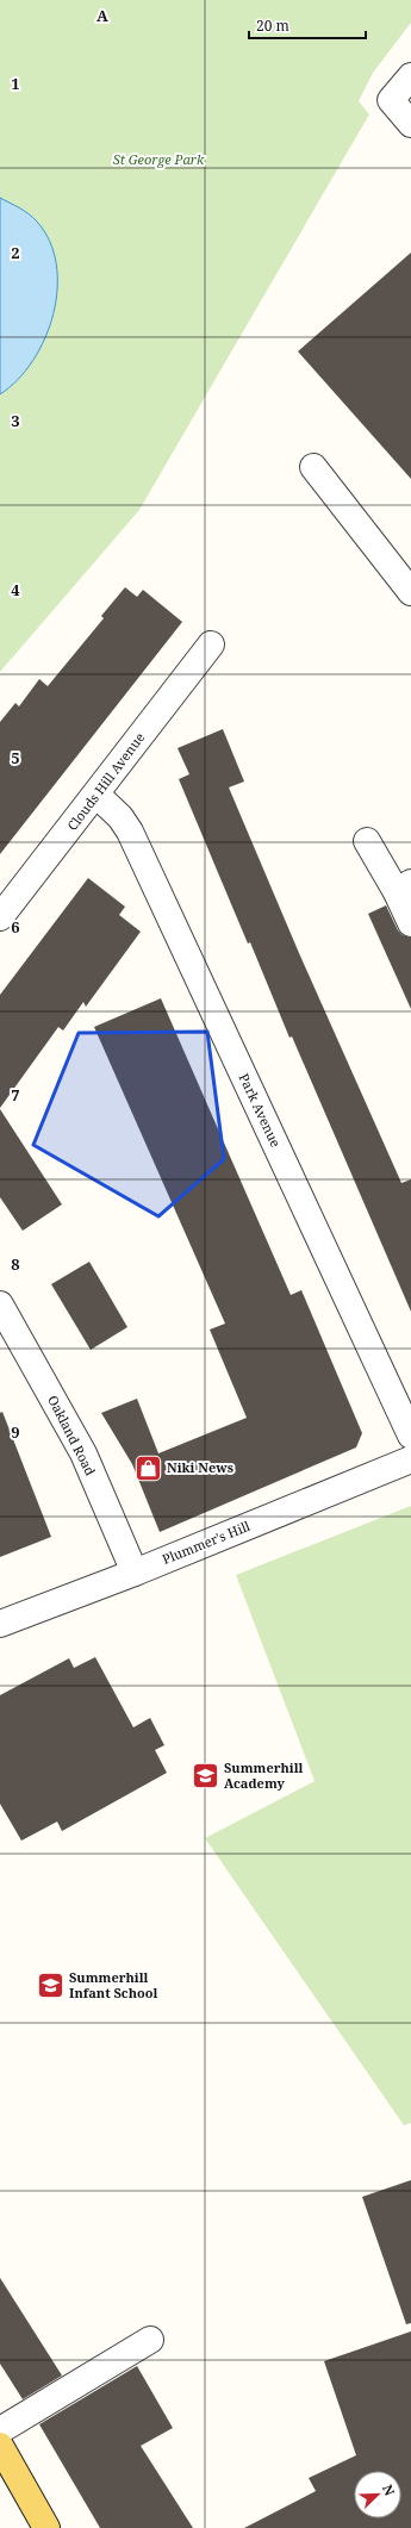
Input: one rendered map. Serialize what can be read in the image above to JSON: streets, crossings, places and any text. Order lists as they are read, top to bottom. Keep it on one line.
{"streets":{"street":["Clouds Hill Avenue","Park Avenue","Oakland Road","Plummer's Hill"]},"crossings":[["Clouds Hill Avenue","Park Avenue"],["Oakland Road","Plummer's Hill"]],"parks":["St George Park"],"places":{"shop":["Niki News"],"school or university":["Summerhill Academy","Summerhill Infant School"]},"scale_bar":"20 m","north":"top right","grid":{"columns":["A"],"rows":["1","2","3","4","5","6","7","8","9"]}}
